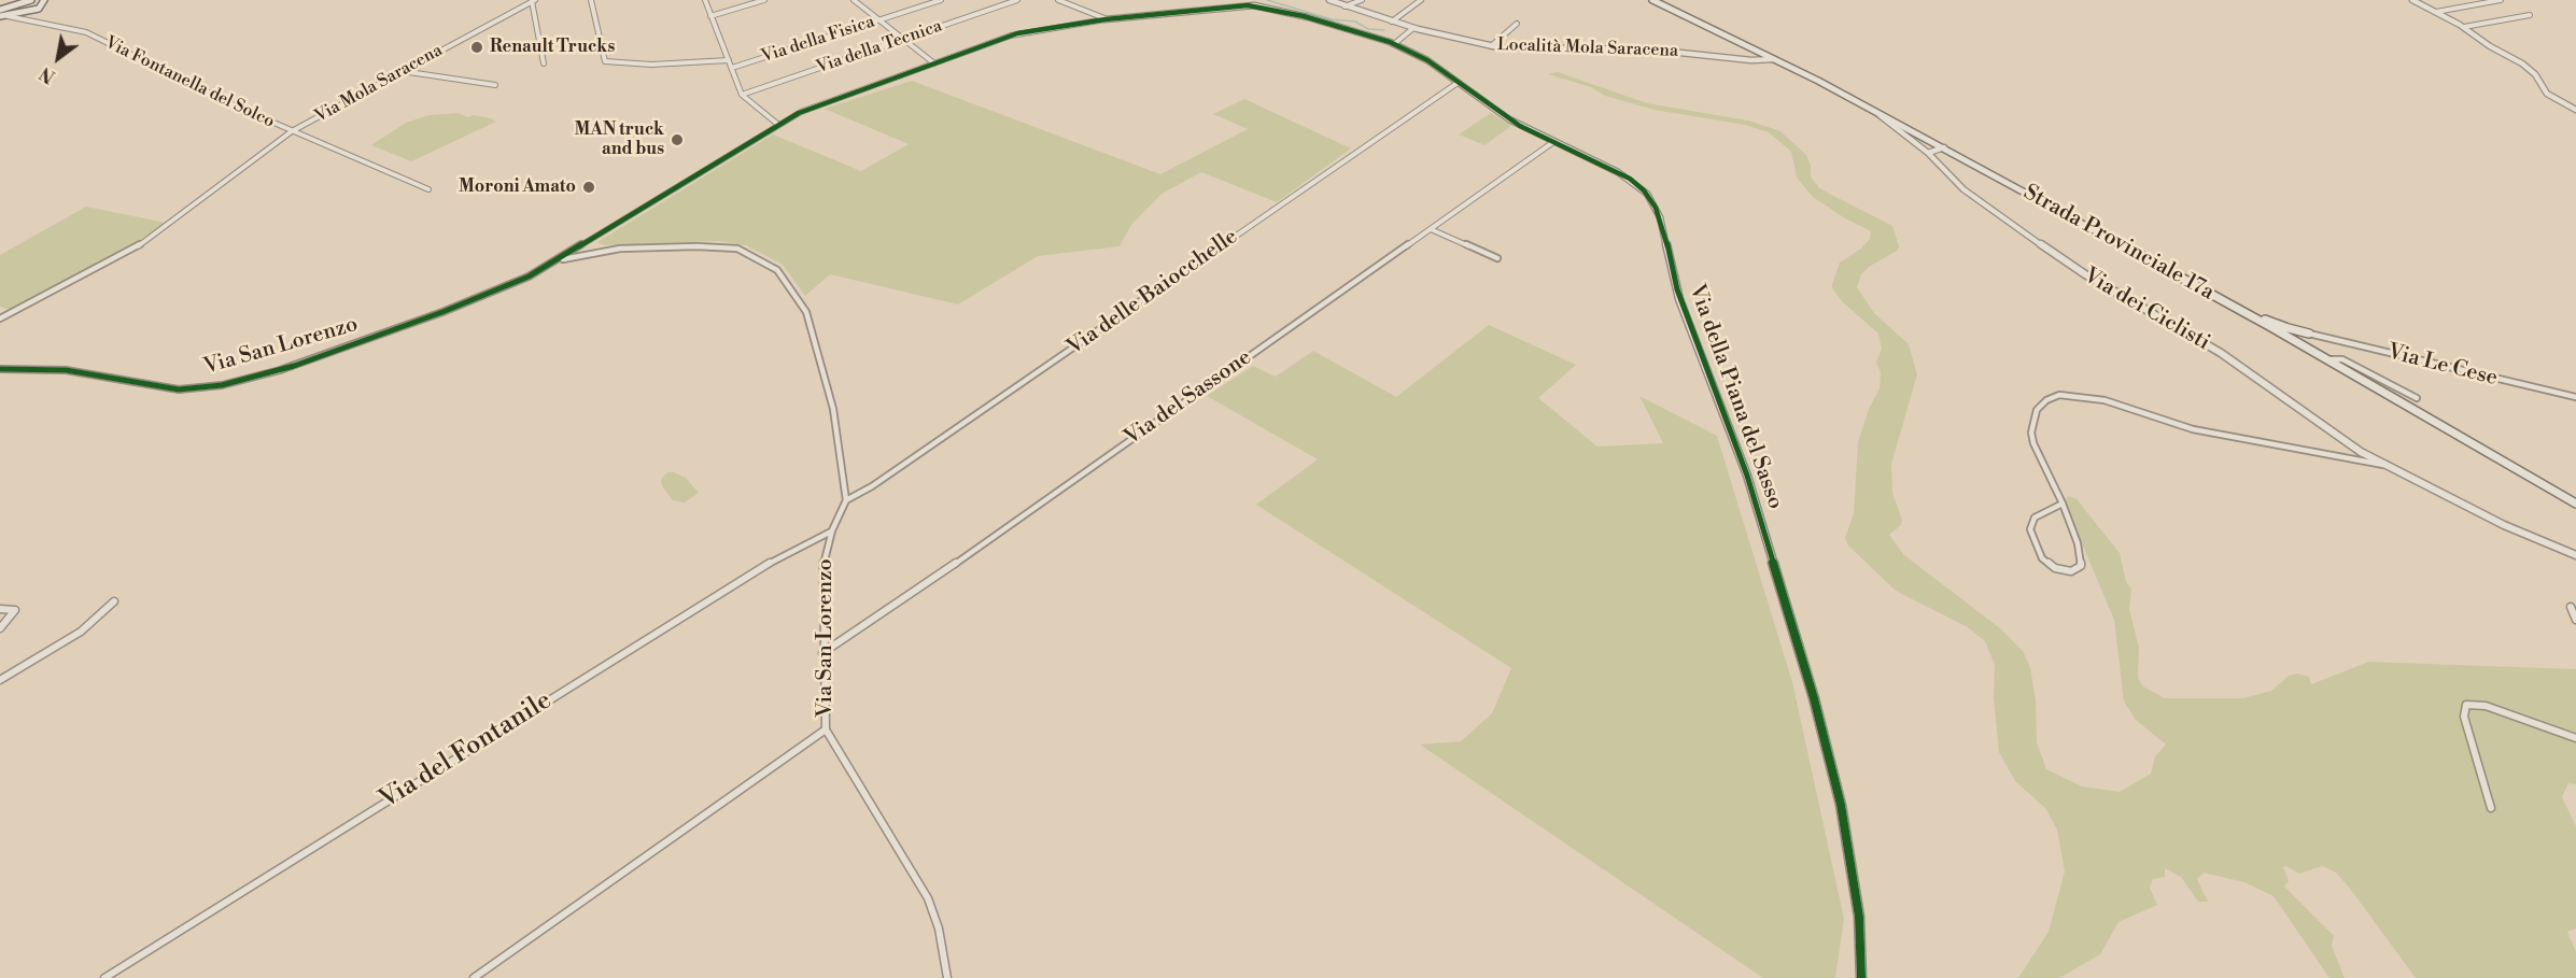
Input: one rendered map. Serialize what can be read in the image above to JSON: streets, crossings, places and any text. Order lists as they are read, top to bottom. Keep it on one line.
{"streets":{"main road":["Strada Provinciale 17a"],"street":["Via della Fisica","Via della Tecnica","Località Mola Saracena","Via Fontanella del Solco","Via Mola Saracena","Via delle Baiocchelle","Via dei Ciclisti","Via San Lorenzo","Via Le Cese","Via della Piana del Sasso","Via del Sassone","Via del Fontanile"]},"crossings":[["Località Mola Saracena","Strada Provinciale 17a"],["Via Fontanella del Solco","Via Mola Saracena"],["Strada Provinciale 17a","Via dei Ciclisti"],["Via delle Baiocchelle","Via San Lorenzo"],["Via delle Baiocchelle","Via della Piana del Sasso"],["Via San Lorenzo","Via del Sassone"],["Via San Lorenzo","Via del Fontanile"],["Via della Piana del Sasso","Via del Sassone"]],"places":["Renault Trucks","MAN truck and bus","Moroni Amato"],"north":"bottom left"}
